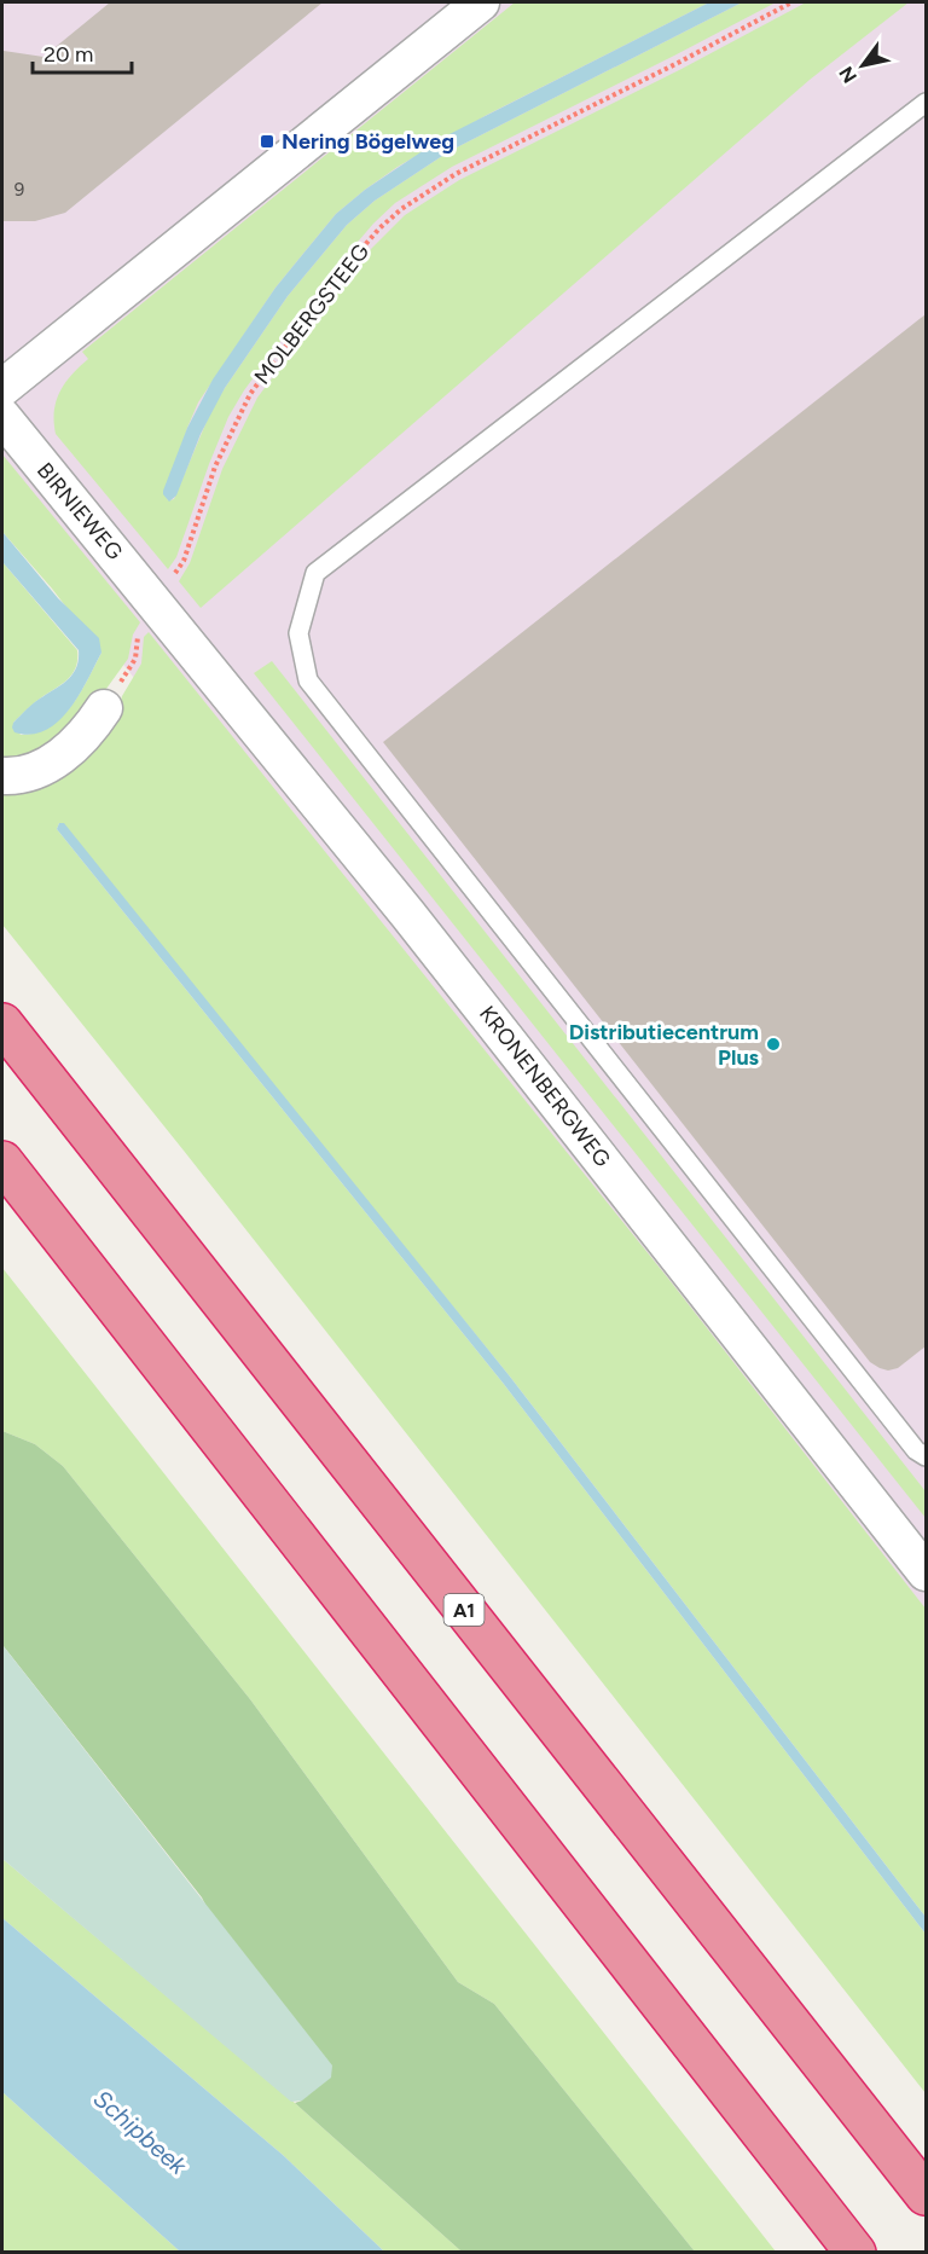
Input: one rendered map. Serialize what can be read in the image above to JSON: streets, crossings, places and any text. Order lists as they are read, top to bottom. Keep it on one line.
{"streets":{"highway":["A1"],"street":["BIRNIEWEG","KRONENBERGWEG"],"path":["MOLBERGSTEEG"]},"crossings":[["MOLBERGSTEEG","BIRNIEWEG"],["MOLBERGSTEEG","KRONENBERGWEG"],["BIRNIEWEG","KRONENBERGWEG"]],"water":["Schipbeek"],"places":{"transit":["Nering Bögelweg"],"other":["Distributiecentrum Plus"]},"house_numbers":["9"],"scale_bar":"20 m","north":"bottom left"}
